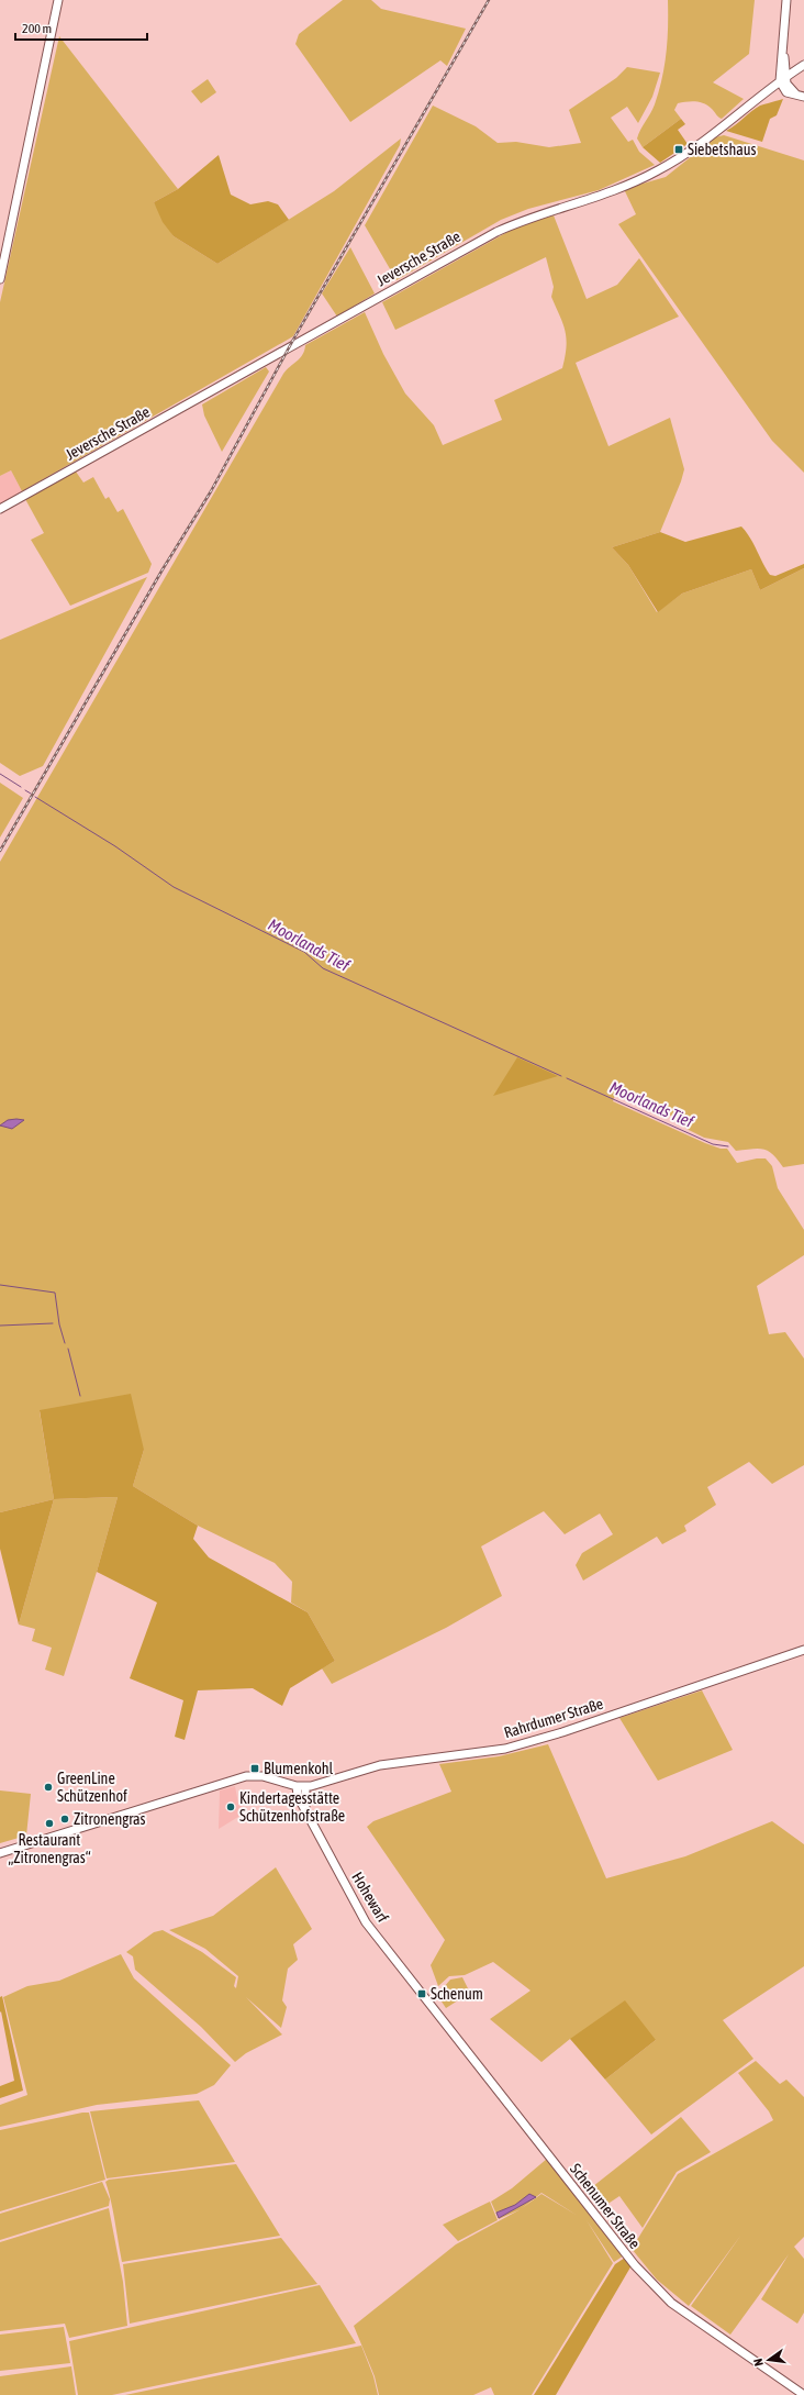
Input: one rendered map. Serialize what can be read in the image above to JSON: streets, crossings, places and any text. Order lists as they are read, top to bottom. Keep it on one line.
{"streets":{"street":["Jeversche Straße","Rahrdumer Straße","Hohewarf","Schenumer Straße"]},"crossings":[["Rahrdumer Straße","Hohewarf"],["Hohewarf","Schenumer Straße"]],"water":["Moorlands Tief"],"places":{"transit":["Siebetshaus","Blumenkohl","Schenum"],"other":["GreenLine Schützenhof","Kindertagesstätte Schützenhofstraße","Zitronengras","Restaurant „Zitronengras“"]},"scale_bar":"200 m","north":"left"}
